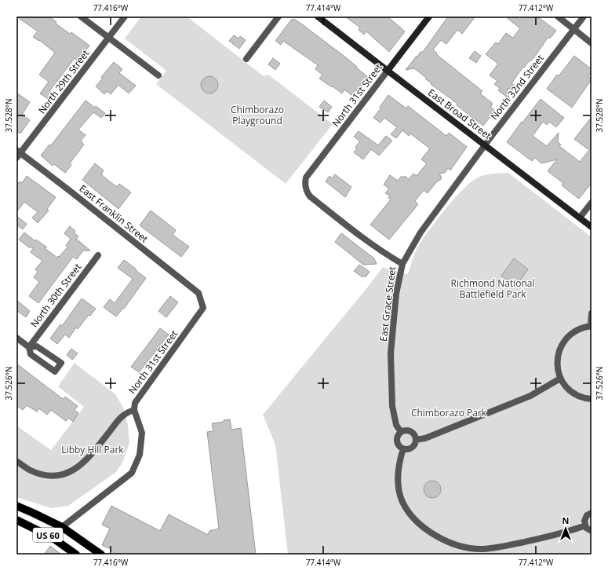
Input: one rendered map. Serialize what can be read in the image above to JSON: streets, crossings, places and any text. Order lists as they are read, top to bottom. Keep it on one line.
{"streets":{"main road":["North 31st Street","East Broad Street","US 60"],"street":["North 29th Street","North 32nd Street","East Franklin Street","North 30th Street","East Grace Street"]},"crossings":[["North 29th Street","East Franklin Street"],["North 32nd Street","East Broad Street"],["North 32nd Street","East Grace Street"],["North 31st Street","East Broad Street"],["North 31st Street","East Franklin Street"],["North 31st Street","East Grace Street"],["North 31st Street","US 60"]],"parks":["Chimborazo Playground","Richmond National Battlefield Park","Chimborazo Park","Libby Hill Park"],"north":"top","coordinates":["77.416°W","77.414°W","77.412°W","37.528°N","37.526°N"]}
